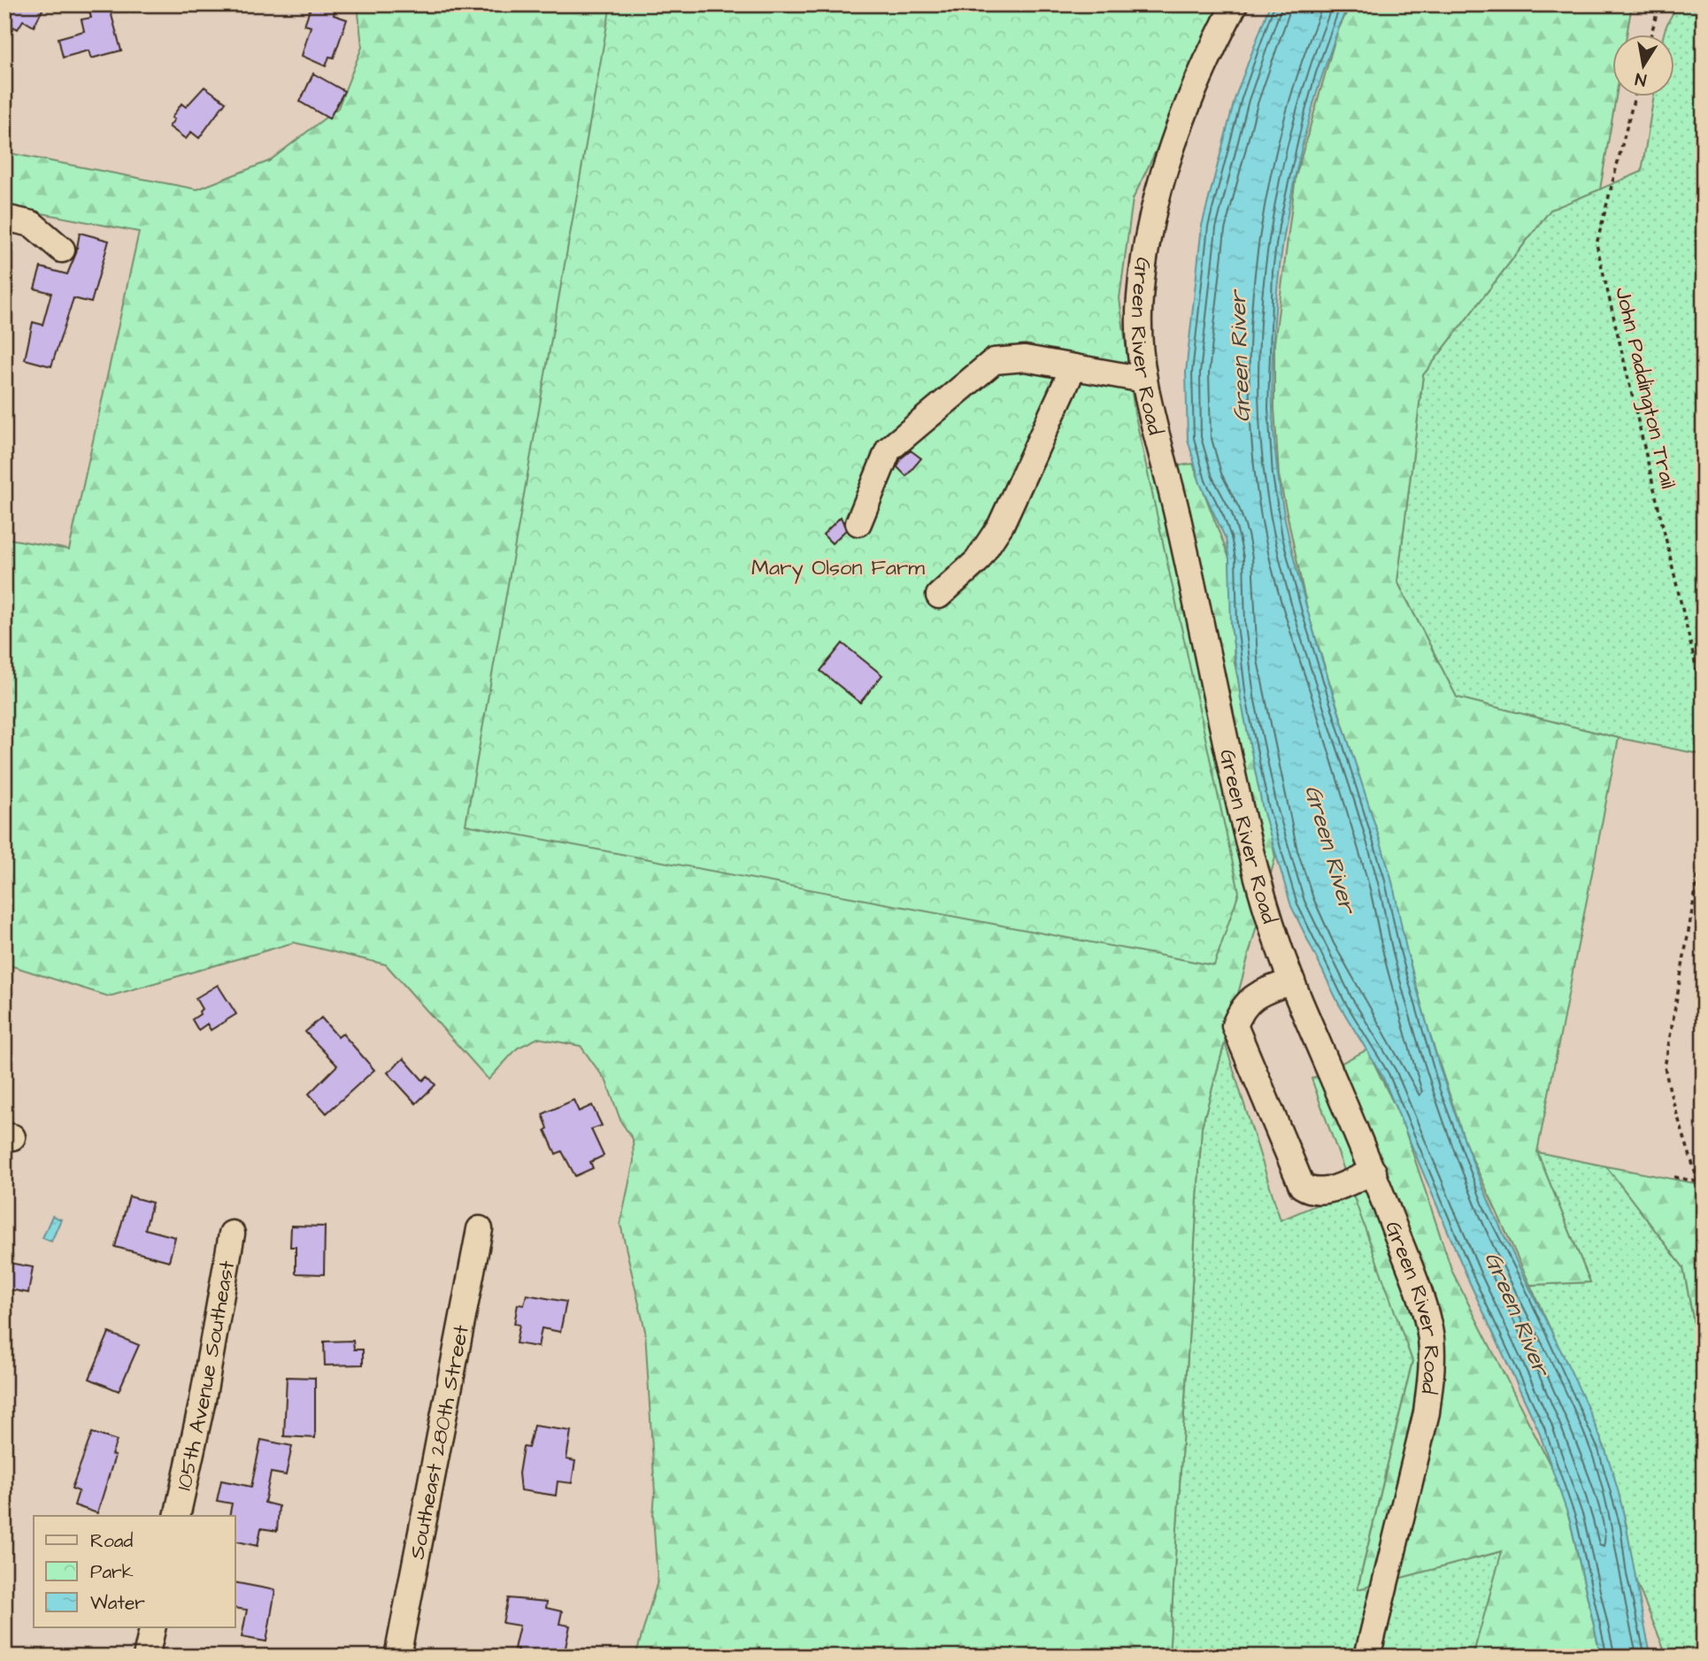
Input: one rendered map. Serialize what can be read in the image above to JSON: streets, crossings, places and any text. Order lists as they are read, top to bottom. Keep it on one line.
{"streets":{"street":["Green River Road","105th Avenue Southeast","Southeast 280th Street"],"path":["John Paddington Trail"]},"water":["Green River"],"parks":["Mary Olson Farm"],"legend":["Road","Park","Water"],"north":"bottom"}
